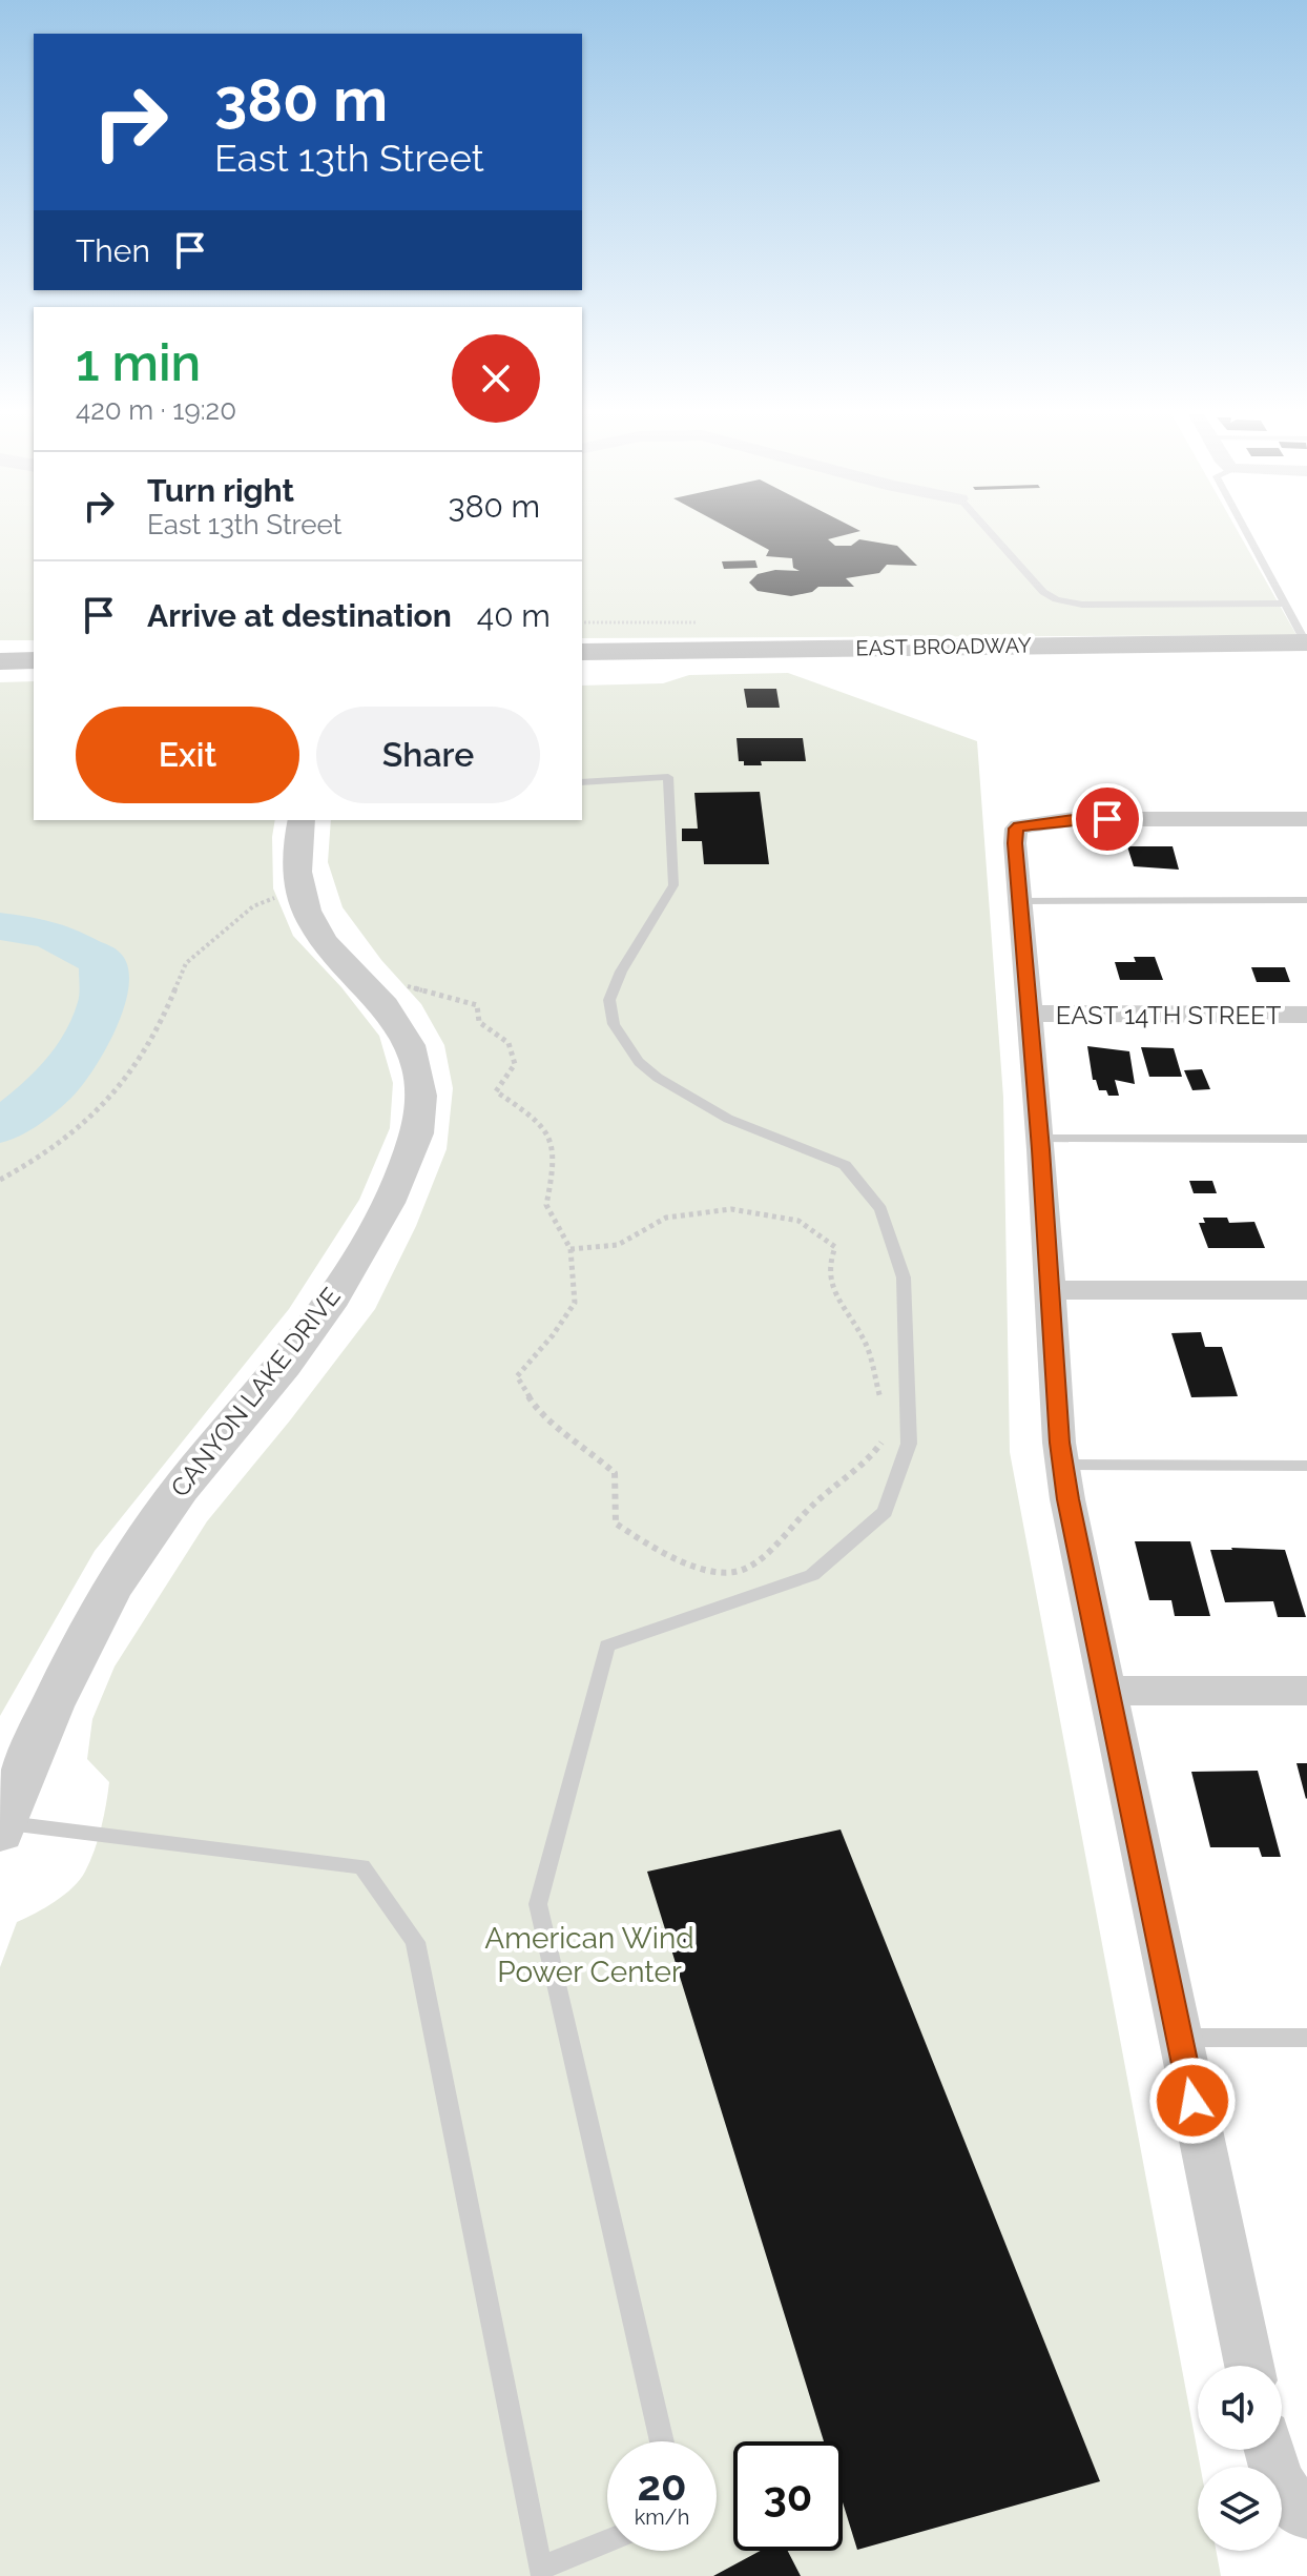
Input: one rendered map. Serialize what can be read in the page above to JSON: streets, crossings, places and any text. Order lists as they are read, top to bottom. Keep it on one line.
{"streets":{"main road":["EAST BROADWAY"],"street":["EAST 14TH STREET","CANYON LAKE DRIVE"]},"parks":["American Wind Power Center"],"page":{"turn":["380 m","East 13th Street"],"then":"Then","heading":["1 min","420 m · 19:20"],"list":[{"name":"Turn right","note":"East 13th Street","value":"380 m"},{"name":"Arrive at destination","value":"40 m"}],"buttons":["Exit","Share"],"speed":"20 km/h","limit":"30"}}
